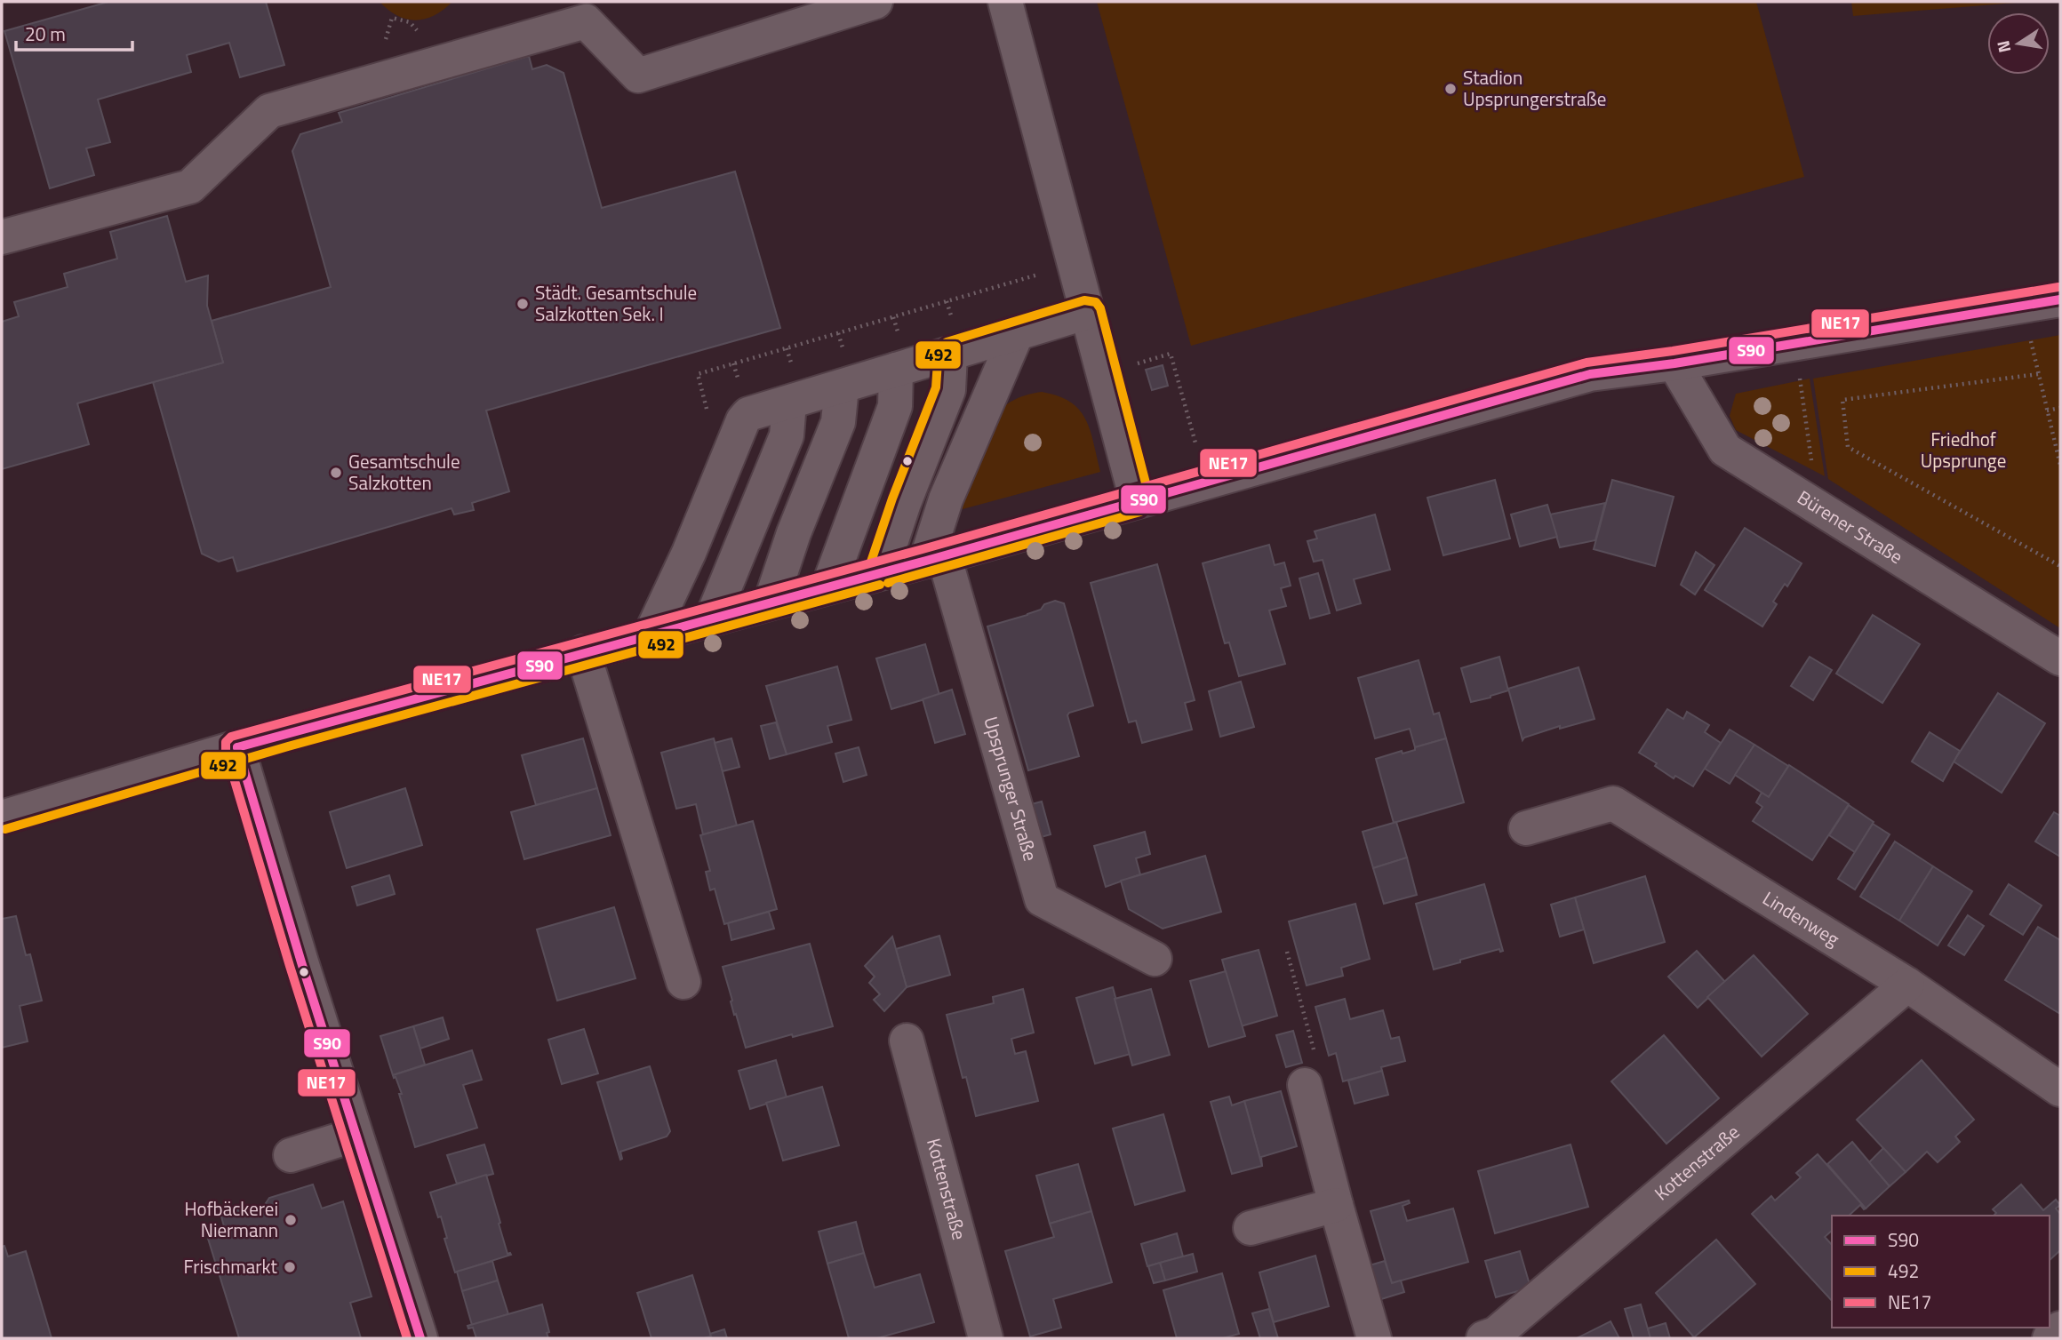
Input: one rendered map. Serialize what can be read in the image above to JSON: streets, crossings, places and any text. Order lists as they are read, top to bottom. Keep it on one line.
{"streets":{"street":["Bürener Straße","Upsprunger Straße","Lindenweg","Kottenstraße"]},"crossings":[["Lindenweg","Kottenstraße"]],"parks":["Friedhof Upsprunge"],"places":["Stadion Upsprungerstraße","Städt. Gesamtschule Salzkotten Sek. I","Gesamtschule Salzkotten","Hofbäckerei Niermann","Frischmarkt"],"lines":["transit line NE17","transit line S90","transit line 492"],"legend":["S90","492","NE17"],"scale_bar":"20 m","north":"left"}
